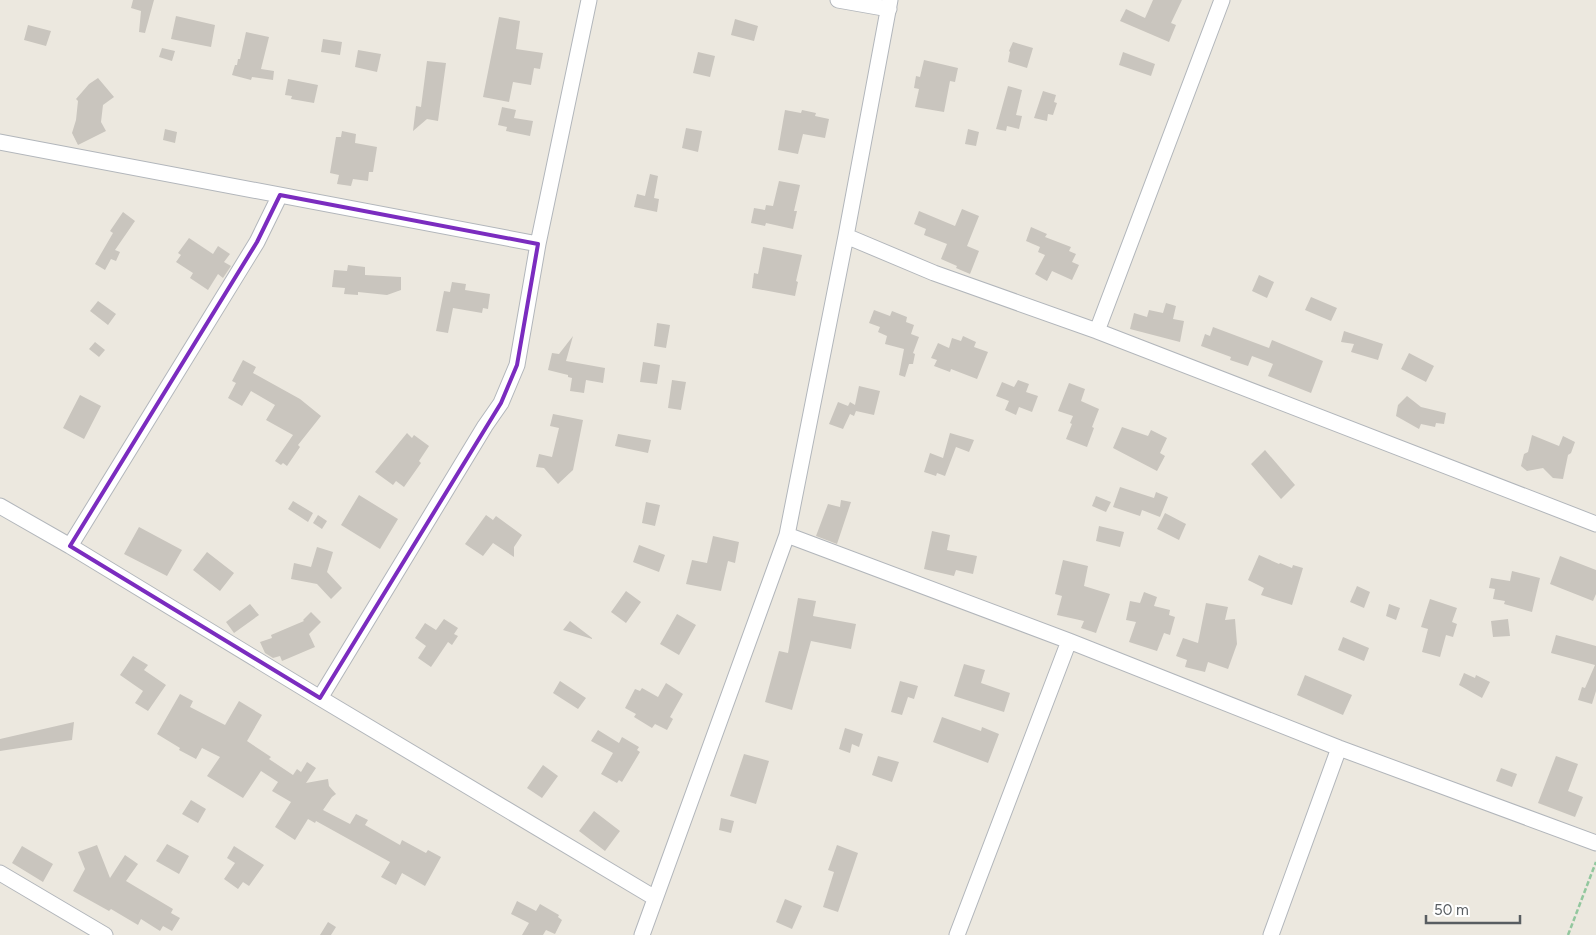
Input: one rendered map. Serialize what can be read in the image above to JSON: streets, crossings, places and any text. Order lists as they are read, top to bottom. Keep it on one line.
{"scale_bar":"50 m"}
